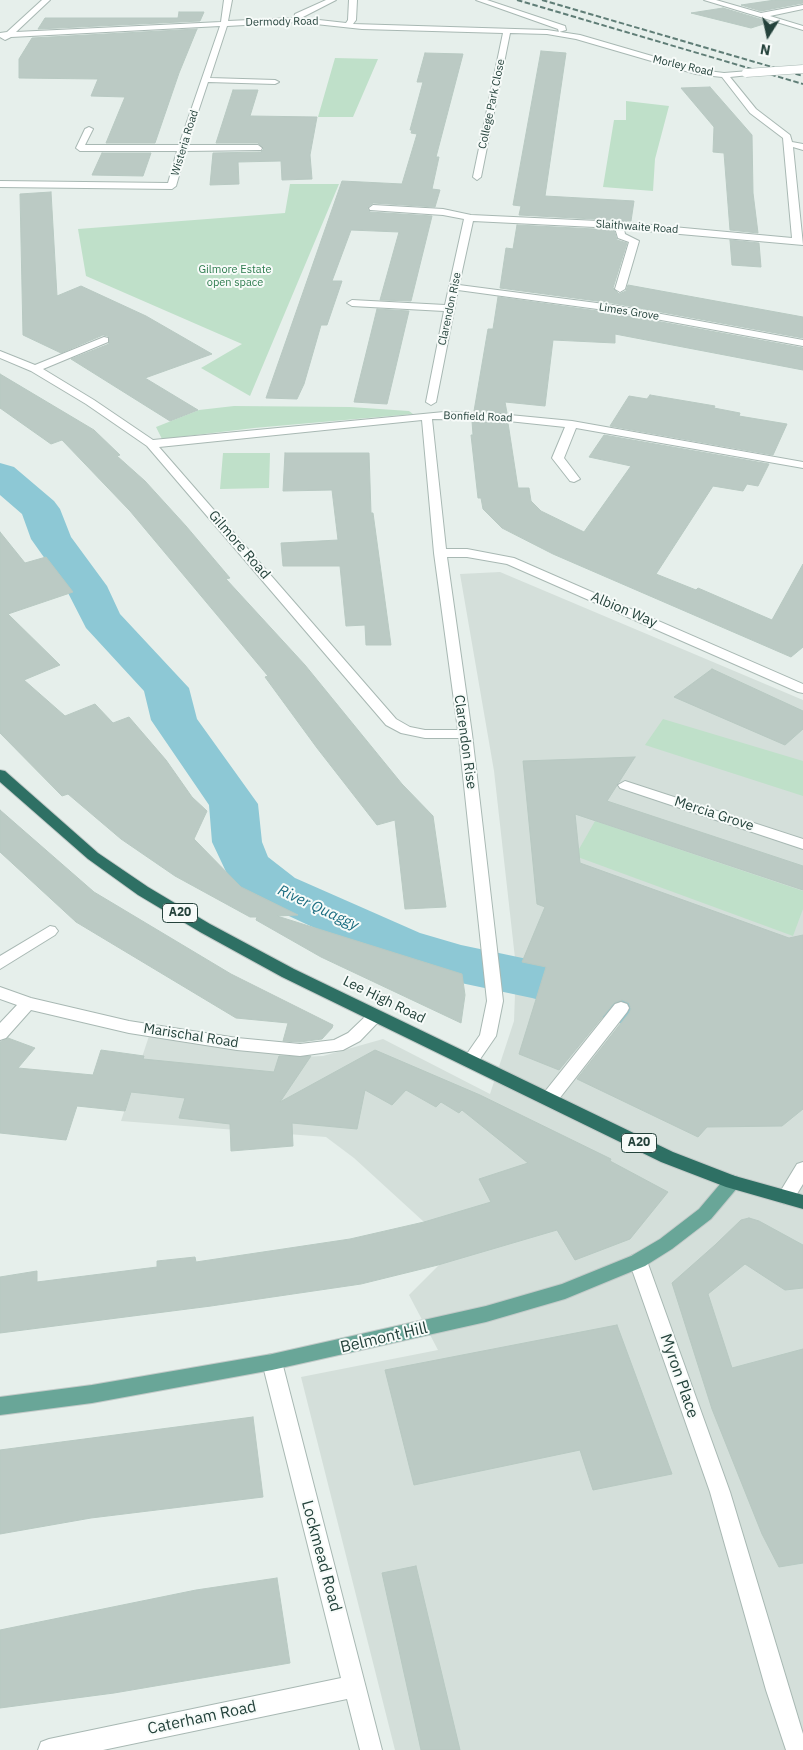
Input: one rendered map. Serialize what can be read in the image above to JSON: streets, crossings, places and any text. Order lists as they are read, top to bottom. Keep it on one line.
{"streets":{"highway":["A20","Lee High Road"],"main road":["Belmont Hill"],"street":["Dermody Road","Morley Road","College Park Close","Wisteria Road","Slaithwaite Road","Clarendon Rise","Limes Grove","Bonfield Road","Gilmore Road","Albion Way","Mercia Grove","Marischal Road","Myron Place","Lockmead Road","Caterham Road"]},"crossings":[["Dermody Road","Morley Road"],["Dermody Road","College Park Close"],["Dermody Road","Wisteria Road"],["Slaithwaite Road","Clarendon Rise"],["Clarendon Rise","Limes Grove"],["Clarendon Rise","Bonfield Road"],["Clarendon Rise","Gilmore Road"],["Clarendon Rise","Albion Way"],["Clarendon Rise","Lee High Road"],["Bonfield Road","Gilmore Road"],["Lee High Road","Marischal Road"],["Lee High Road","Belmont Hill"],["Belmont Hill","Myron Place"],["Belmont Hill","Lockmead Road"],["Lockmead Road","Caterham Road"]],"water":["River Quaggy"],"parks":["Gilmore Estate open space"],"north":"bottom"}
